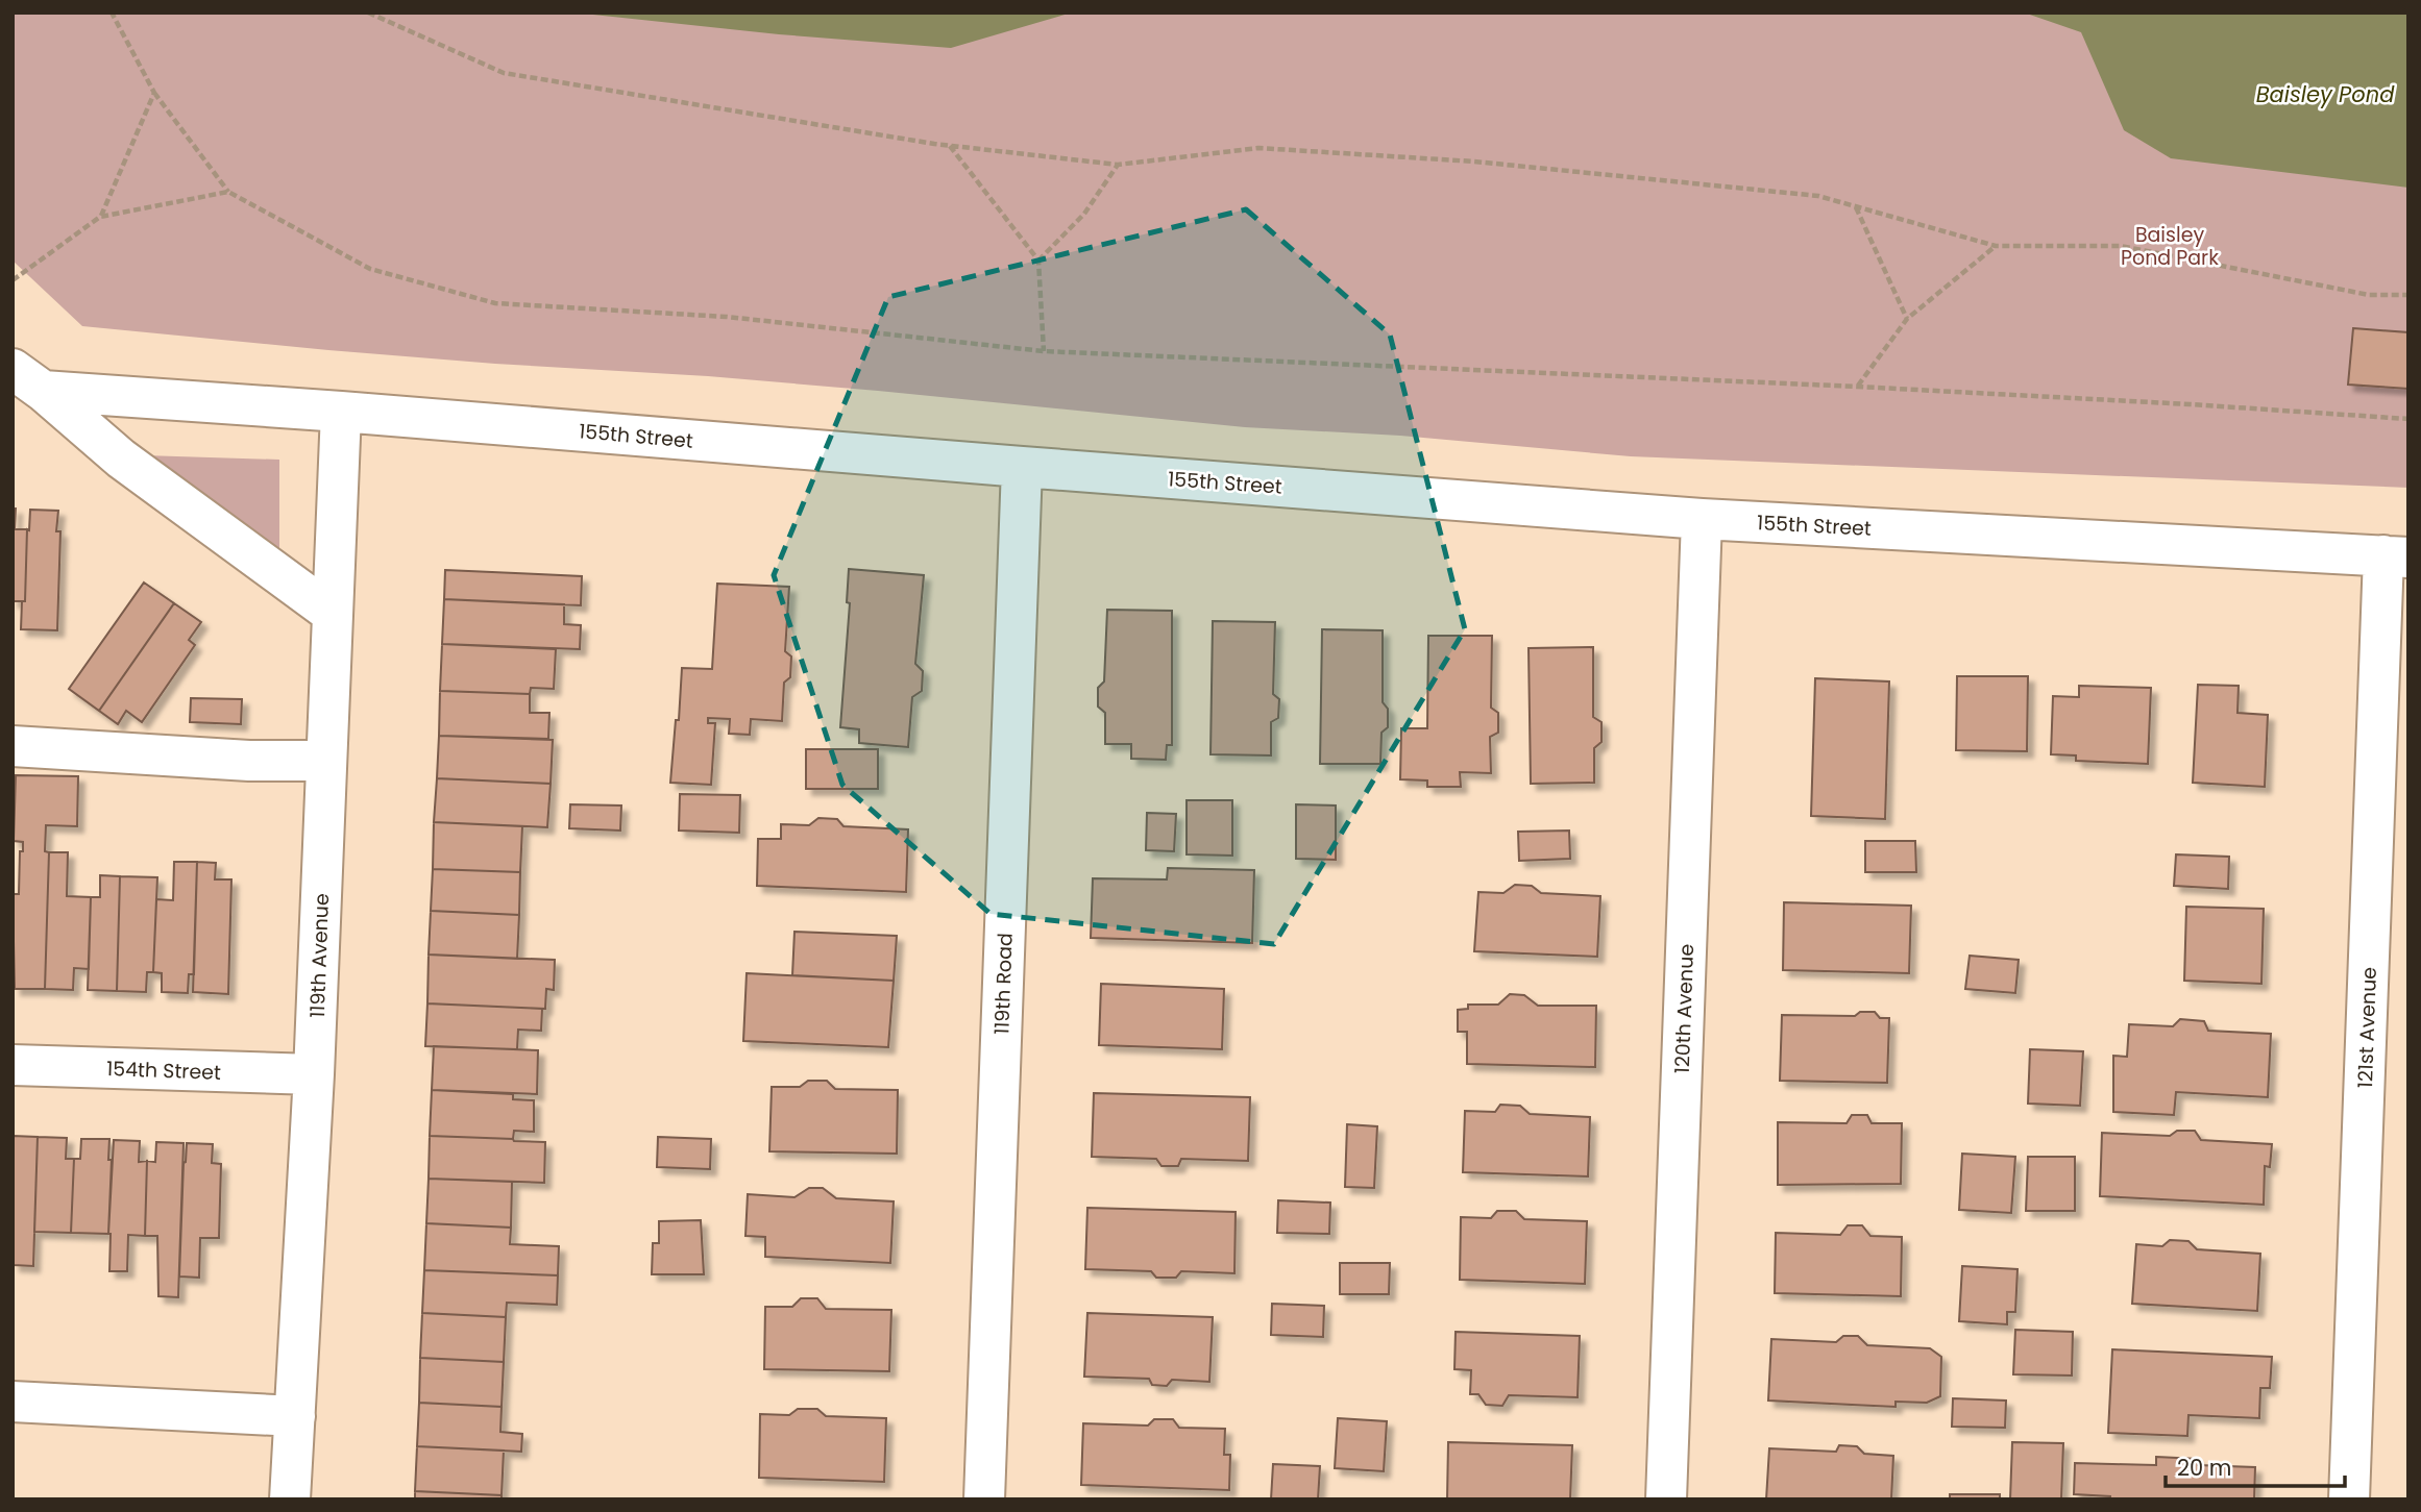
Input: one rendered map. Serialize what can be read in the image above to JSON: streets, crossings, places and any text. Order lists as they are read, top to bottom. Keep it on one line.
{"streets":{"street":["155th Street","119th Avenue","119th Road","120th Avenue","121st Avenue","154th Street"]},"crossings":[["155th Street","119th Avenue"],["155th Street","119th Road"],["155th Street","120th Avenue"],["155th Street","121st Avenue"],["119th Avenue","154th Street"]],"water":["Baisley Pond"],"parks":["Baisley Pond Park"],"scale_bar":"20 m"}
